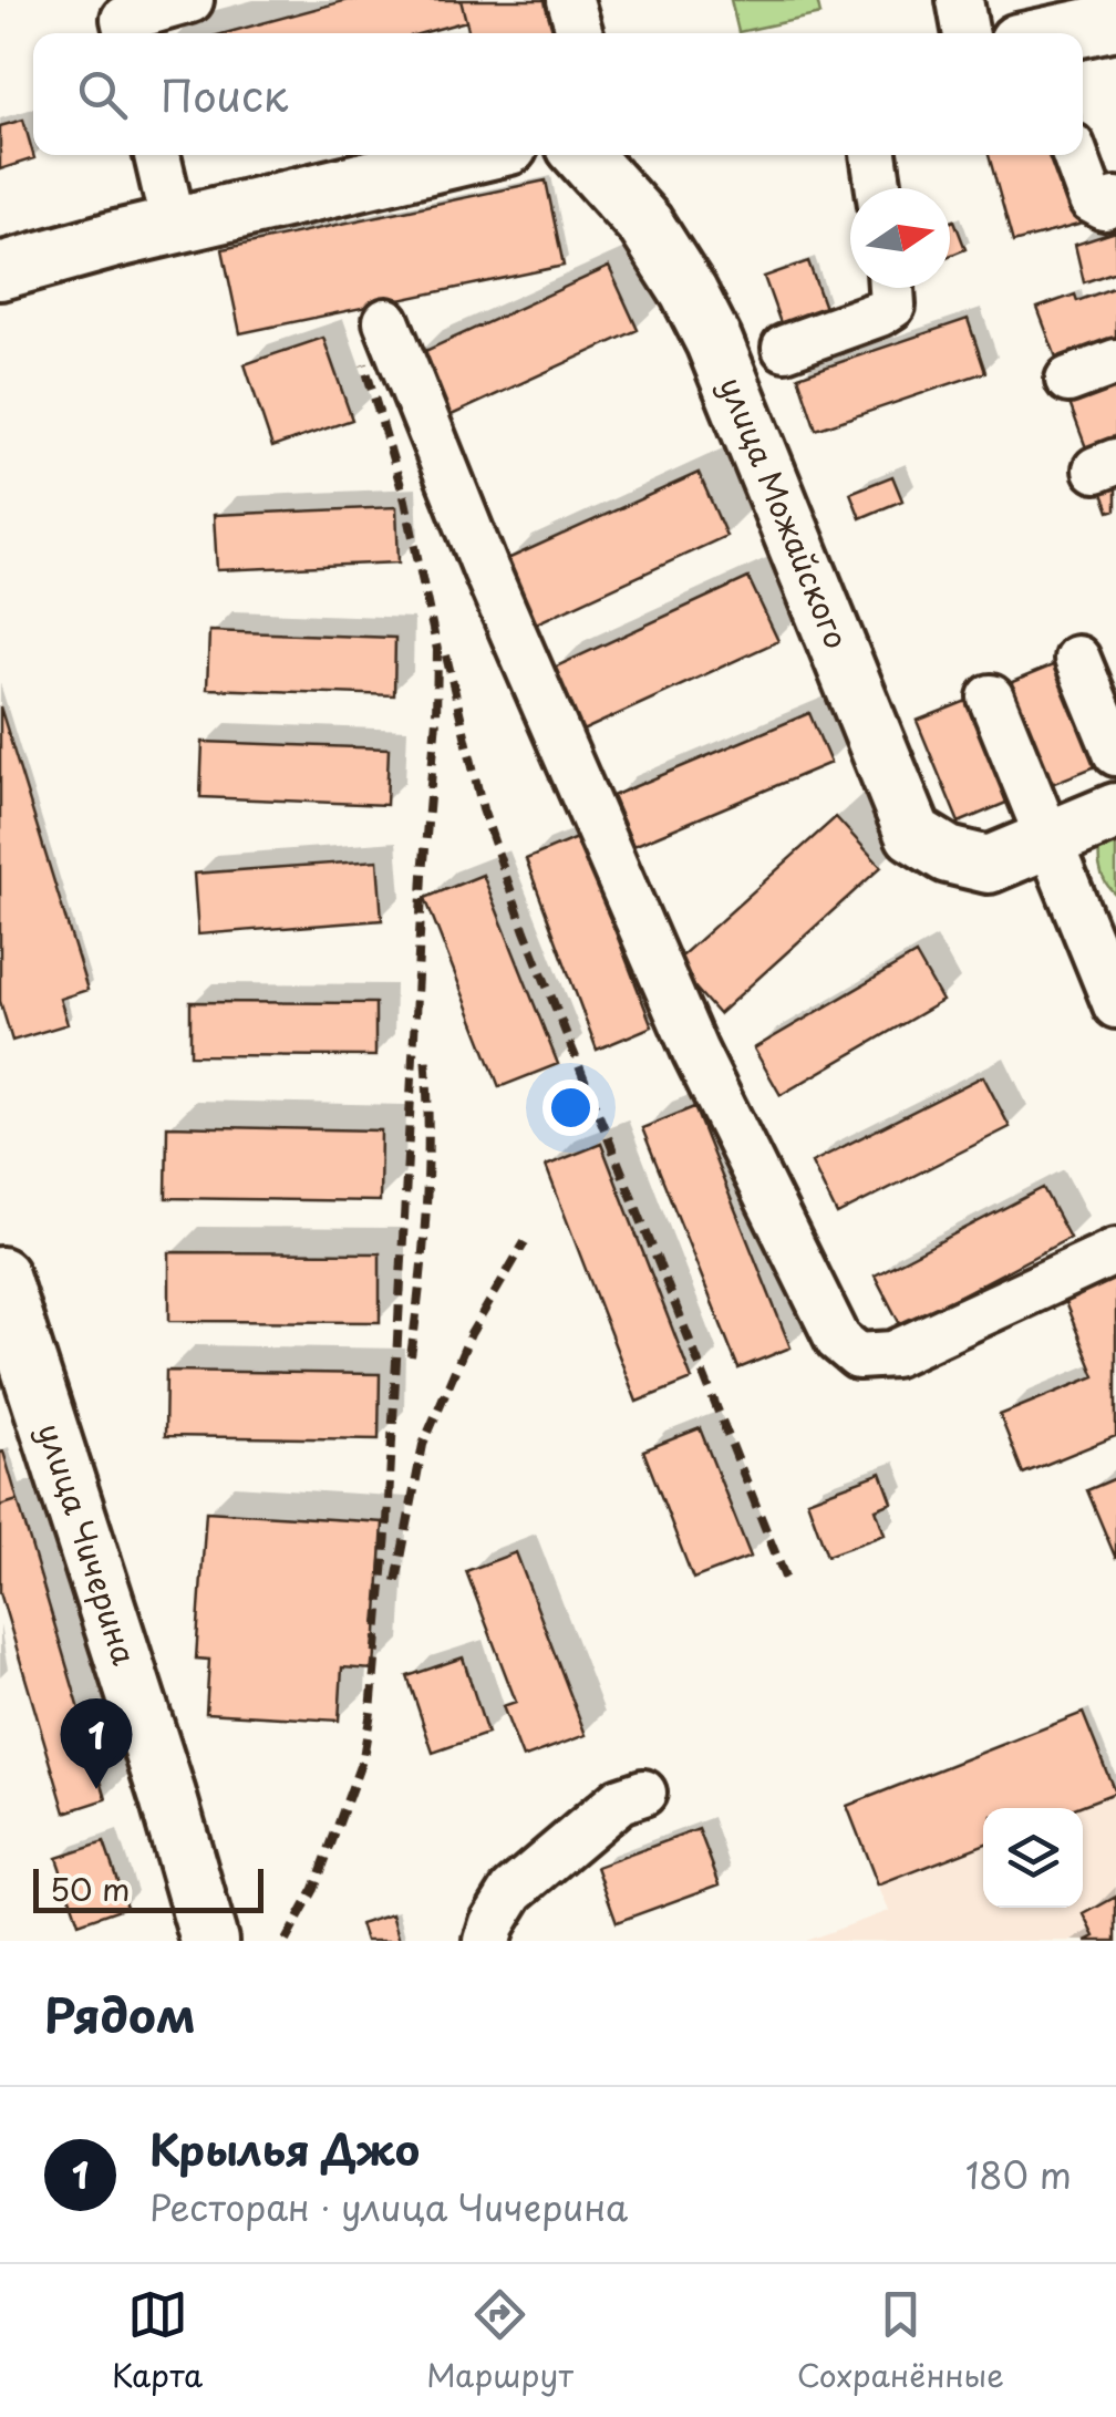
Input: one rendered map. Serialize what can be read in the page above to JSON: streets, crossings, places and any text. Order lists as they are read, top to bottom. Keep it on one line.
{"streets":{"main road":["улица Можайского","улица Чичерина"]},"scale_bar":"50 m","north":"right","page":{"search":"Поиск","pins":"1","scale":"50 m","heading":"Рядом","list":[{"mark":"1","name":"Крылья Джо","note":"Ресторан · улица Чичерина","value":"180 m"}],"nav":["Карта","Маршрут","Сохранённые"]}}
